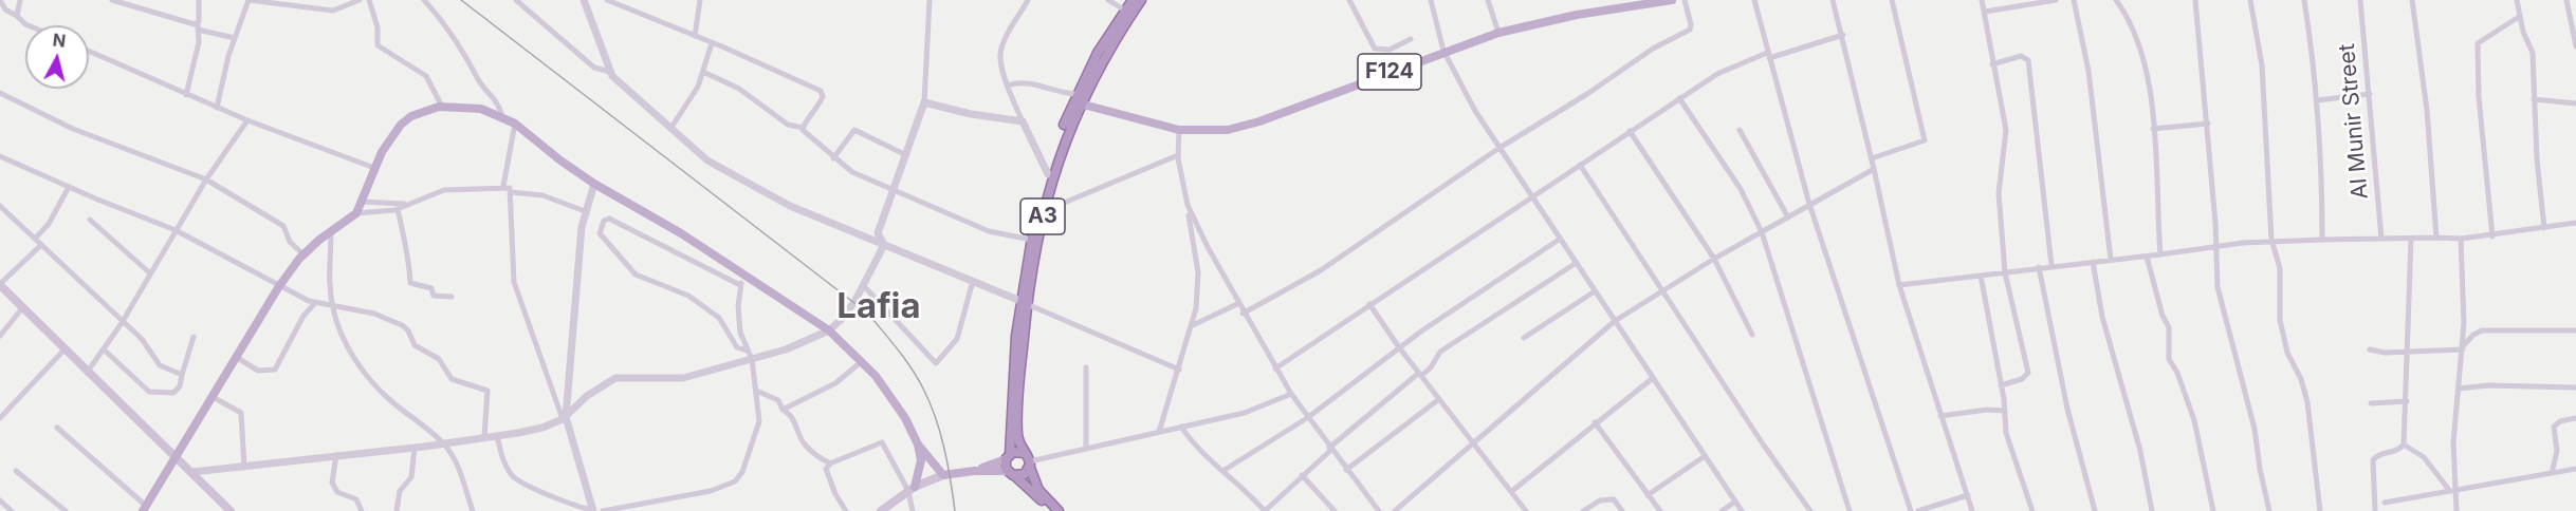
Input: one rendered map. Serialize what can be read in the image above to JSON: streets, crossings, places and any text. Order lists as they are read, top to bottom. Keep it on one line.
{"streets":{"highway":["A3"],"main road":["F124"],"street":["Al Munir Street"]},"crossings":[["F124","A3"]],"districts":["Lafia"],"north":"top"}
